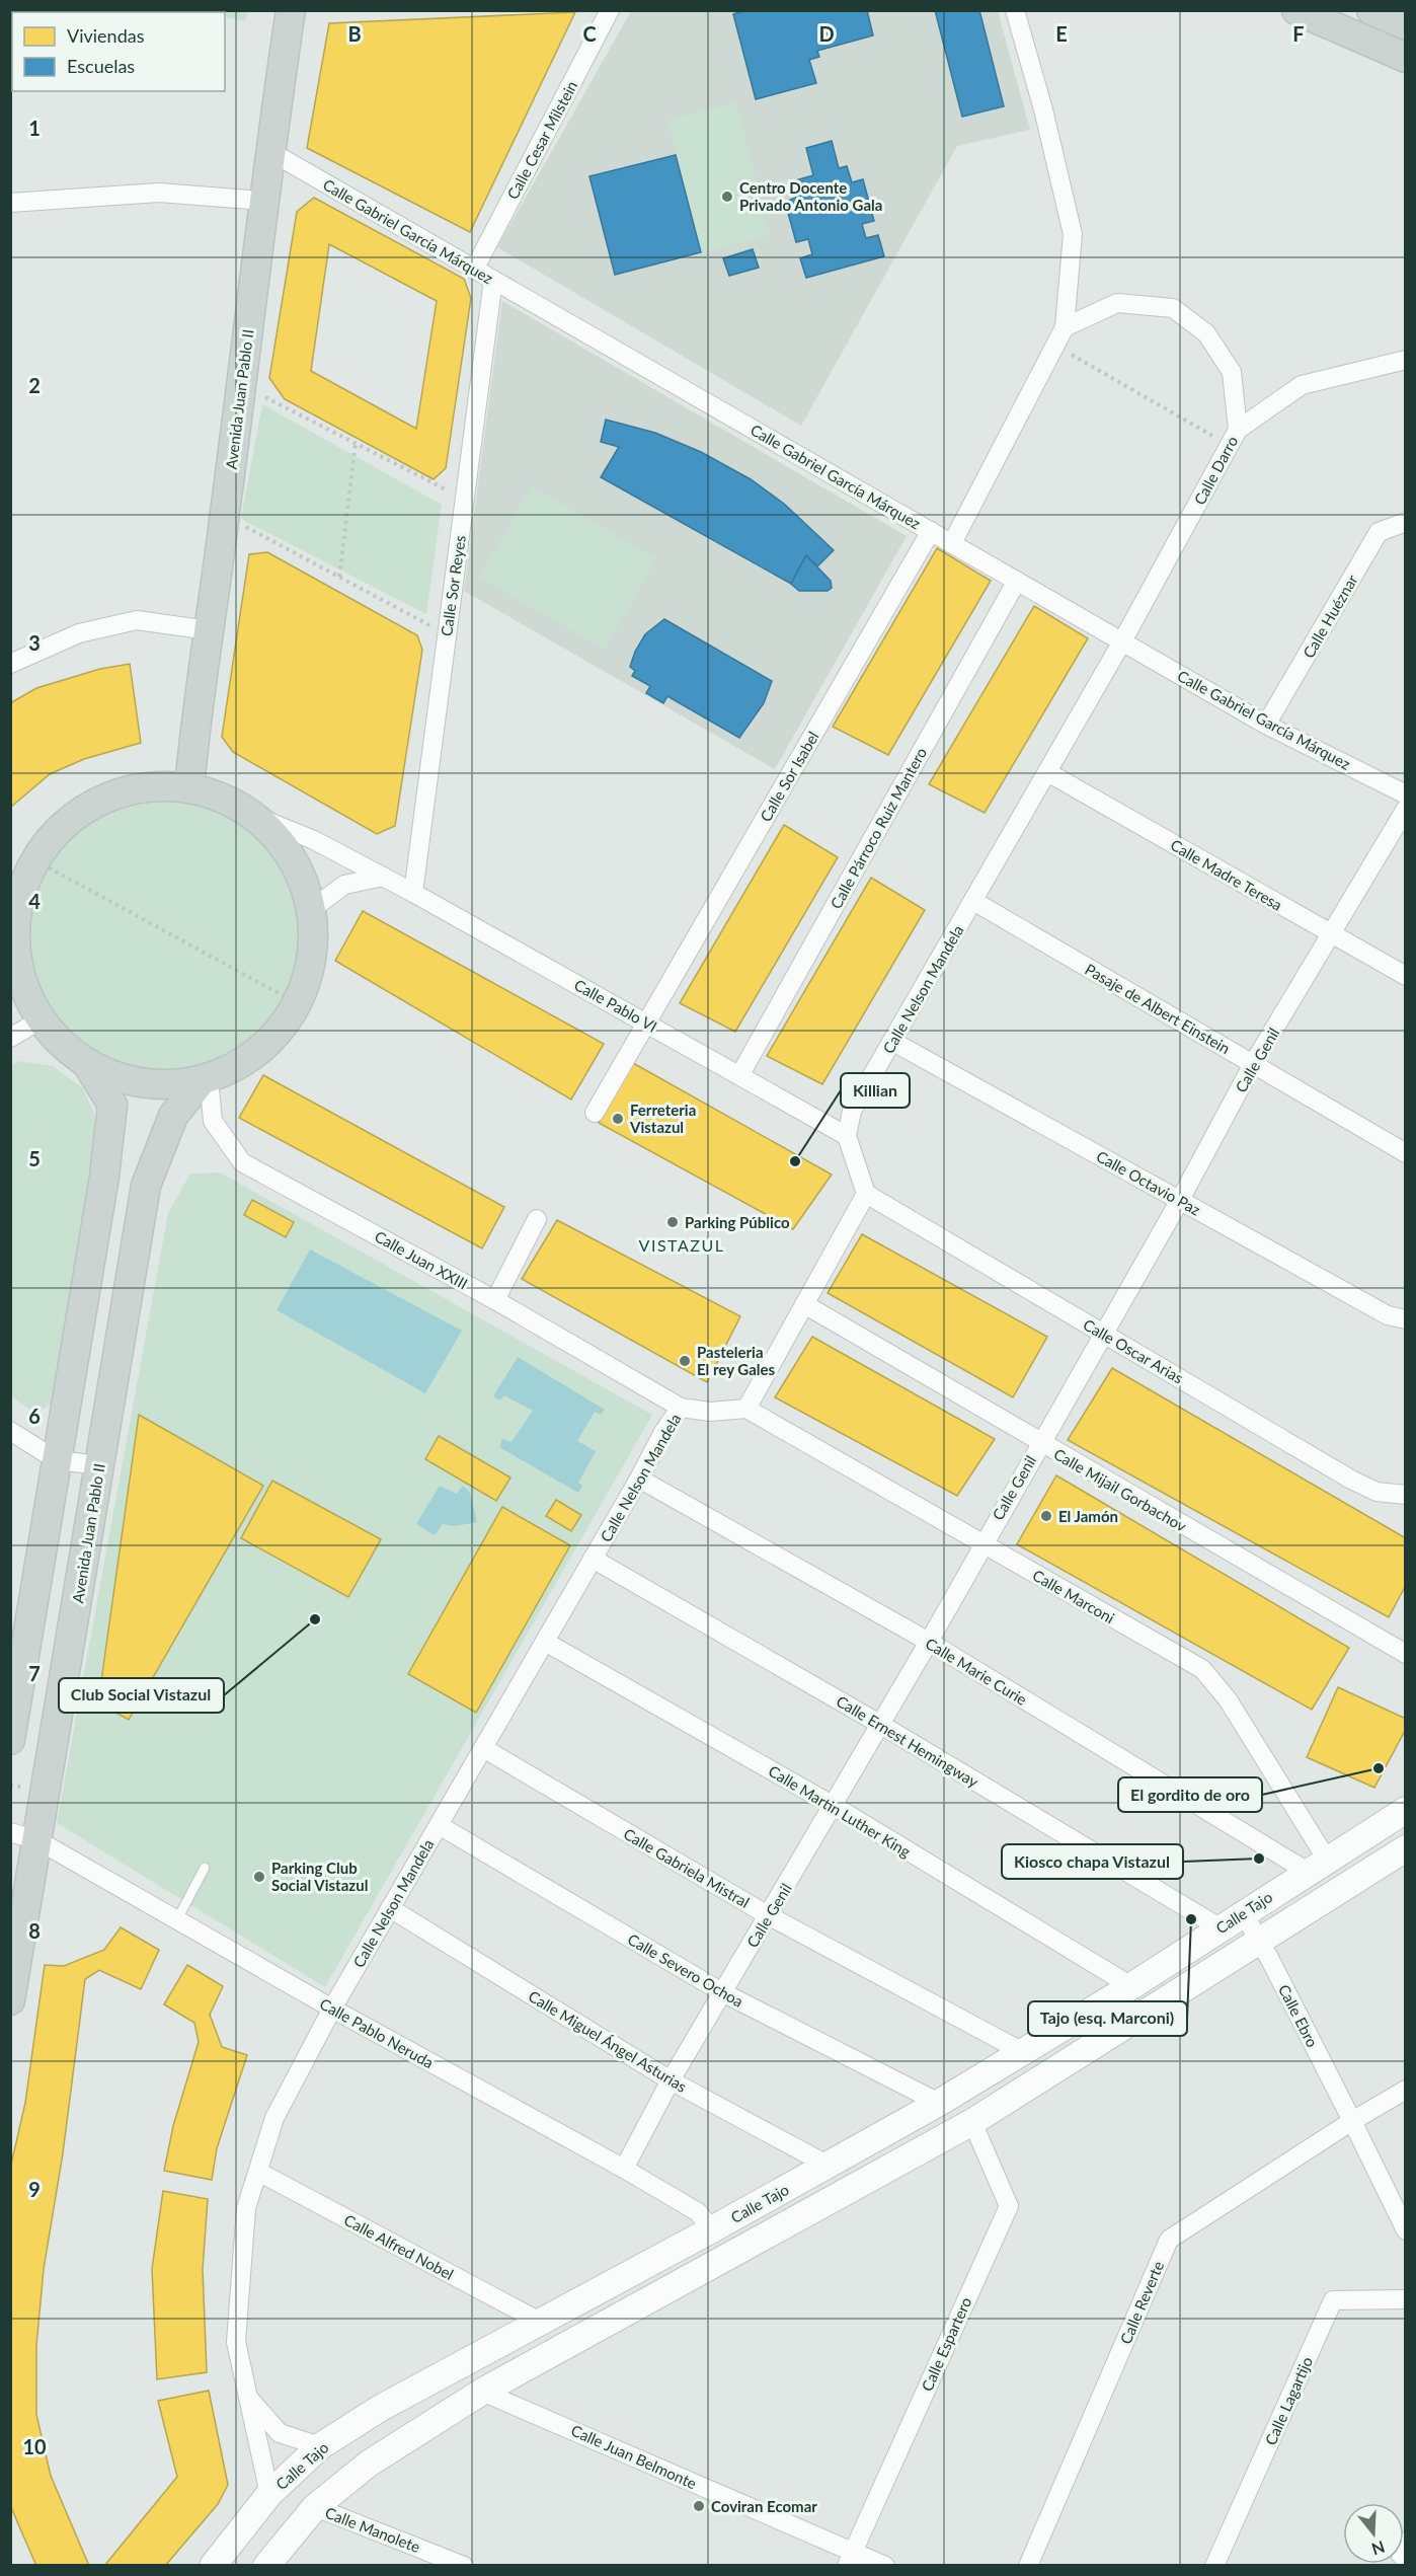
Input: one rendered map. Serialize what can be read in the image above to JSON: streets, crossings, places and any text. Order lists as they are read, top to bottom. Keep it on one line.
{"streets":{"main road":["Avenida Juan Pablo II"],"street":["Calle Cesar Milstein","Calle Gabriel García Márquez","Calle Darro","Calle Sor Reyes","Calle Huéznar","Calle Sor Isabel","Calle Párroco Ruiz Mantero","Calle Madre Teresa","Calle Nelson Mandela","Calle Pablo VI","Pasaje de Albert Einstein","Calle Genil","Calle Octavio Paz","Calle Juan XXIII","Calle Oscar Arias","Calle Mijail Gorbachov","Calle Marconi","Calle Marie Curie","Calle Ernest Hemingway","Calle Martin Luther King","Calle Gabriela Mistral","Calle Tajo","Calle Severo Ochoa","Calle Ebro","Calle Pablo Neruda","Calle Miguel Ángel Asturias","Calle Alfred Nobel","Calle Reverte","Calle Espartero","Calle Lagartijo","Calle Juan Belmonte","Calle Manolete"]},"crossings":[["Calle Cesar Milstein","Calle Gabriel García Márquez"],["Calle Gabriel García Márquez","Avenida Juan Pablo II"],["Calle Gabriel García Márquez","Calle Darro"],["Calle Gabriel García Márquez","Calle Sor Reyes"],["Calle Gabriel García Márquez","Calle Huéznar"],["Calle Gabriel García Márquez","Calle Sor Isabel"],["Calle Gabriel García Márquez","Calle Párroco Ruiz Mantero"],["Calle Gabriel García Márquez","Calle Nelson Mandela"],["Avenida Juan Pablo II","Calle Juan XXIII"],["Avenida Juan Pablo II","Calle Pablo Neruda"],["Calle Darro","Calle Nelson Mandela"],["Calle Sor Reyes","Calle Pablo VI"],["Calle Sor Isabel","Calle Pablo VI"],["Calle Párroco Ruiz Mantero","Calle Pablo VI"],["Calle Madre Teresa","Calle Nelson Mandela"],["Calle Madre Teresa","Calle Genil"],["Calle Nelson Mandela","Calle Pablo VI"],["Calle Nelson Mandela","Pasaje de Albert Einstein"],["Calle Nelson Mandela","Calle Octavio Paz"],["Calle Nelson Mandela","Calle Juan XXIII"],["Calle Nelson Mandela","Calle Marconi"],["Calle Nelson Mandela","Calle Marie Curie"],["Calle Nelson Mandela","Calle Ernest Hemingway"],["Calle Nelson Mandela","Calle Martin Luther King"],["Calle Nelson Mandela","Calle Gabriela Mistral"],["Calle Nelson Mandela","Calle Tajo"],["Calle Nelson Mandela","Calle Severo Ochoa"],["Calle Nelson Mandela","Calle Pablo Neruda"],["Calle Nelson Mandela","Calle Miguel Ángel Asturias"],["Calle Nelson Mandela","Calle Alfred Nobel"],["Pasaje de Albert Einstein","Calle Genil"],["Calle Genil","Calle Octavio Paz"],["Calle Genil","Calle Oscar Arias"],["Calle Genil","Calle Mijail Gorbachov"],["Calle Genil","Calle Marconi"],["Calle Genil","Calle Marie Curie"],["Calle Genil","Calle Ernest Hemingway"],["Calle Genil","Calle Martin Luther King"],["Calle Genil","Calle Gabriela Mistral"],["Calle Genil","Calle Severo Ochoa"],["Calle Genil","Calle Pablo Neruda"],["Calle Genil","Calle Miguel Ángel Asturias"],["Calle Marconi","Calle Marie Curie"],["Calle Marconi","Calle Tajo"],["Calle Marie Curie","Calle Tajo"],["Calle Ernest Hemingway","Calle Tajo"],["Calle Martin Luther King","Calle Tajo"],["Calle Gabriela Mistral","Calle Tajo"],["Calle Tajo","Calle Severo Ochoa"],["Calle Tajo","Calle Ebro"],["Calle Tajo","Calle Pablo Neruda"],["Calle Tajo","Calle Miguel Ángel Asturias"],["Calle Tajo","Calle Alfred Nobel"],["Calle Tajo","Calle Espartero"],["Calle Tajo","Calle Juan Belmonte"],["Calle Tajo","Calle Manolete"],["Calle Ebro","Calle Reverte"],["Calle Espartero","Calle Juan Belmonte"]],"districts":["VISTAZUL"],"places":["Centro Docente Privado Antonio Gala","Ferreteria Vistazul","Killian","Parking Público","Pasteleria El rey Gales","El Jamón","Club Social Vistazul","El gordito de oro","Kiosco chapa Vistazul","Parking Club Social Vistazul","Tajo (esq. Marconi)","Coviran Ecomar"],"legend":["Viviendas","Escuelas"],"north":"bottom","grid":{"columns":["B","C","D","E","F"],"rows":["1","2","3","4","5","6","7","8","9","10"]}}
